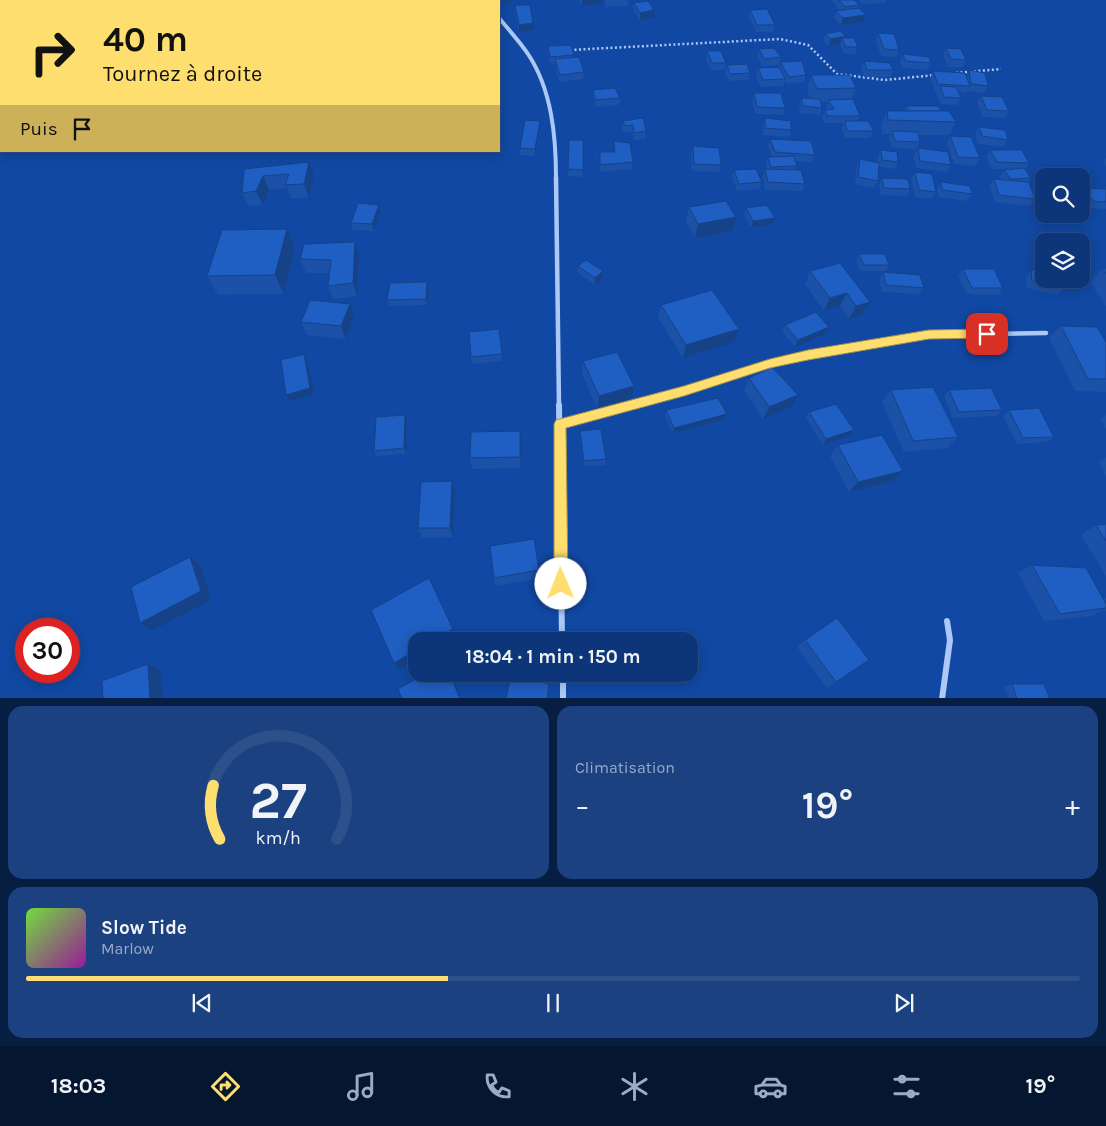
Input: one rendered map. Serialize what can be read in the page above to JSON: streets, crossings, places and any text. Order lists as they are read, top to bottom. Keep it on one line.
{"page":{"turn":["40 m","Tournez à droite"],"then":"Puis","limit":"30","trip":"18:04 · 1 min · 150 m","tile":"Climatisation","heat":["−","19°","+"],"song":["Slow Tide","Marlow"],"tabs":["18:03","19°"],"gauge":["27","km/h"]}}
